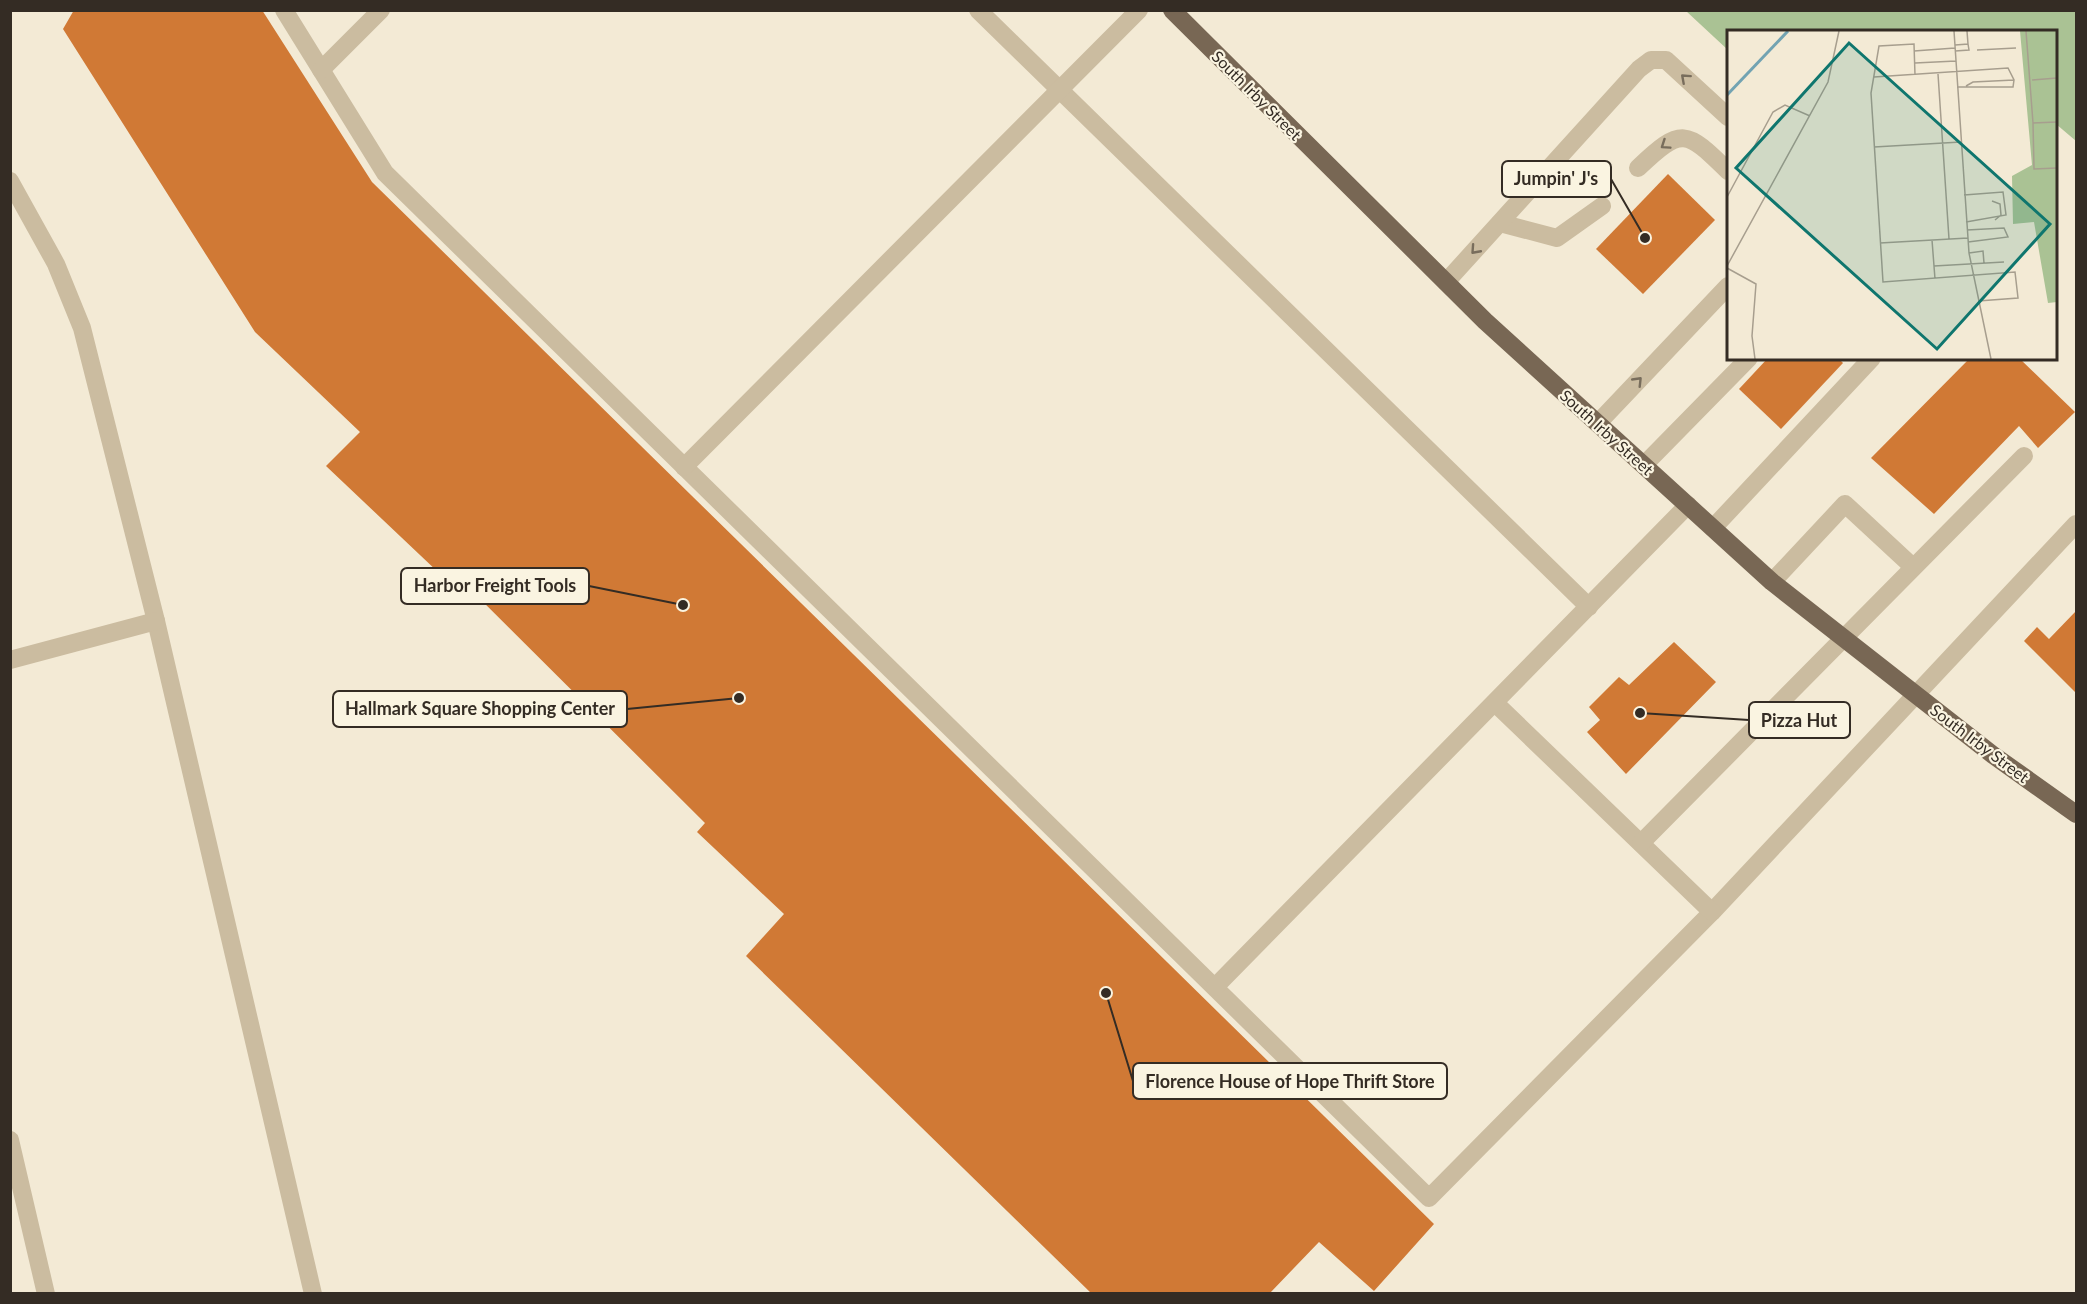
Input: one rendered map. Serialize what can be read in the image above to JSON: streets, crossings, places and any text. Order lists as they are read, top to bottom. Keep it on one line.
{"streets":{"main road":["South Irby Street"]},"places":["Jumpin' J's","Harbor Freight Tools","Hallmark Square Shopping Center","Pizza Hut","Florence House of Hope Thrift Store"]}
